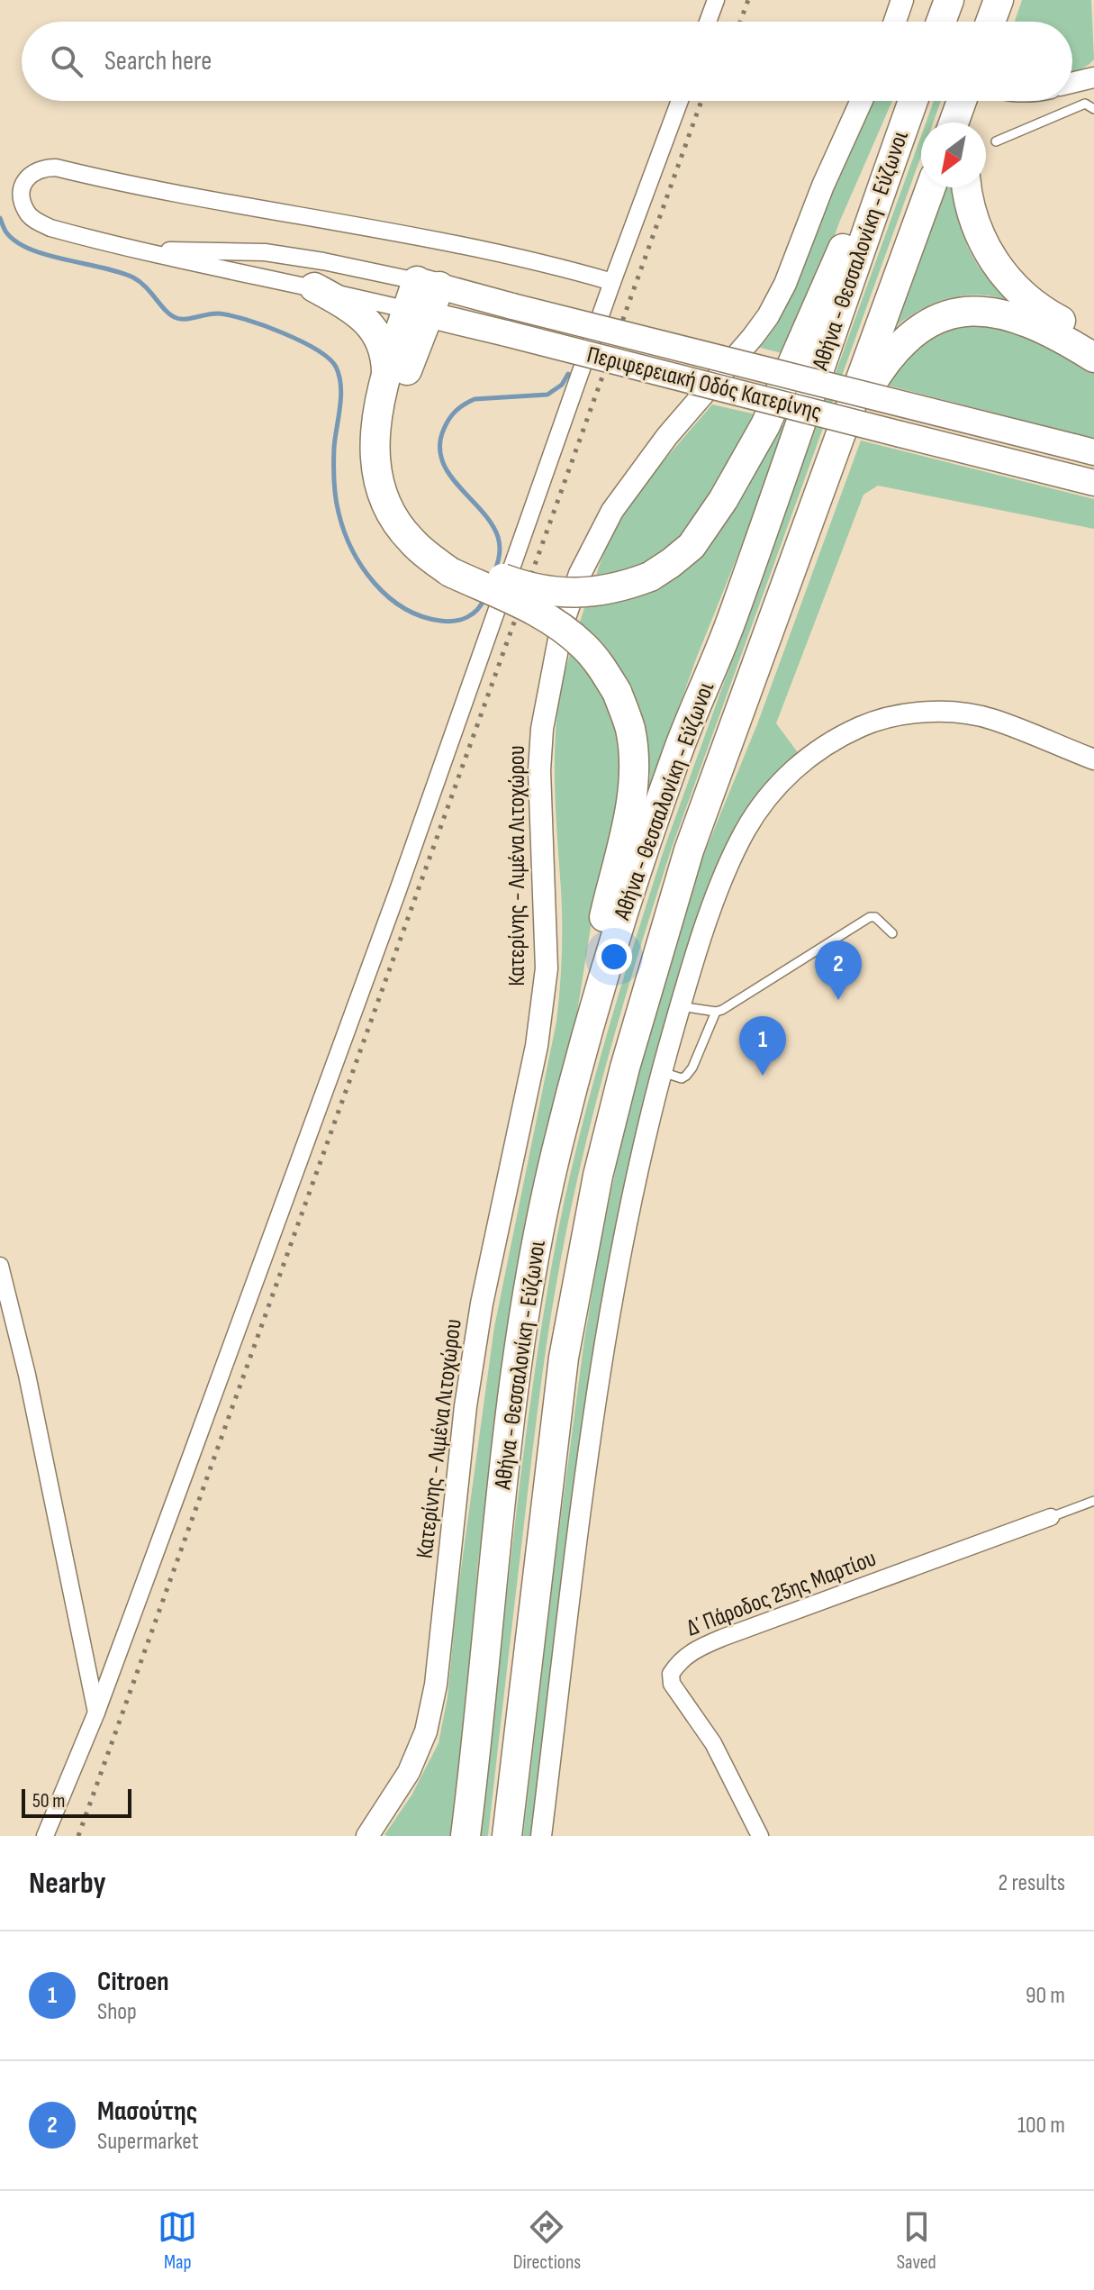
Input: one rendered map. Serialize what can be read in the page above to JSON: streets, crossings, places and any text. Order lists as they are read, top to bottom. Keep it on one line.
{"streets":{"highway":["Αθήνα - Θεσσαλονίκη - Εύζωνοι"],"main road":["Περιφερειακή Οδός Κατερίνης","Κατερίνης - Λιμένα Λιτοχώρου"],"street":["Δ΄ Πάροδος 25ης Μαρτίου"]},"scale_bar":"50 m","north":"bottom left","page":{"search":"Search here","pins":["2","1"],"scale":"50 m","heading":["Nearby","2 results"],"list":[{"mark":"1","name":"Citroen","note":"Shop","value":"90 m"},{"mark":"2","name":"Μασούτης","note":"Supermarket","value":"100 m"}],"nav":["Map","Directions","Saved"]}}
